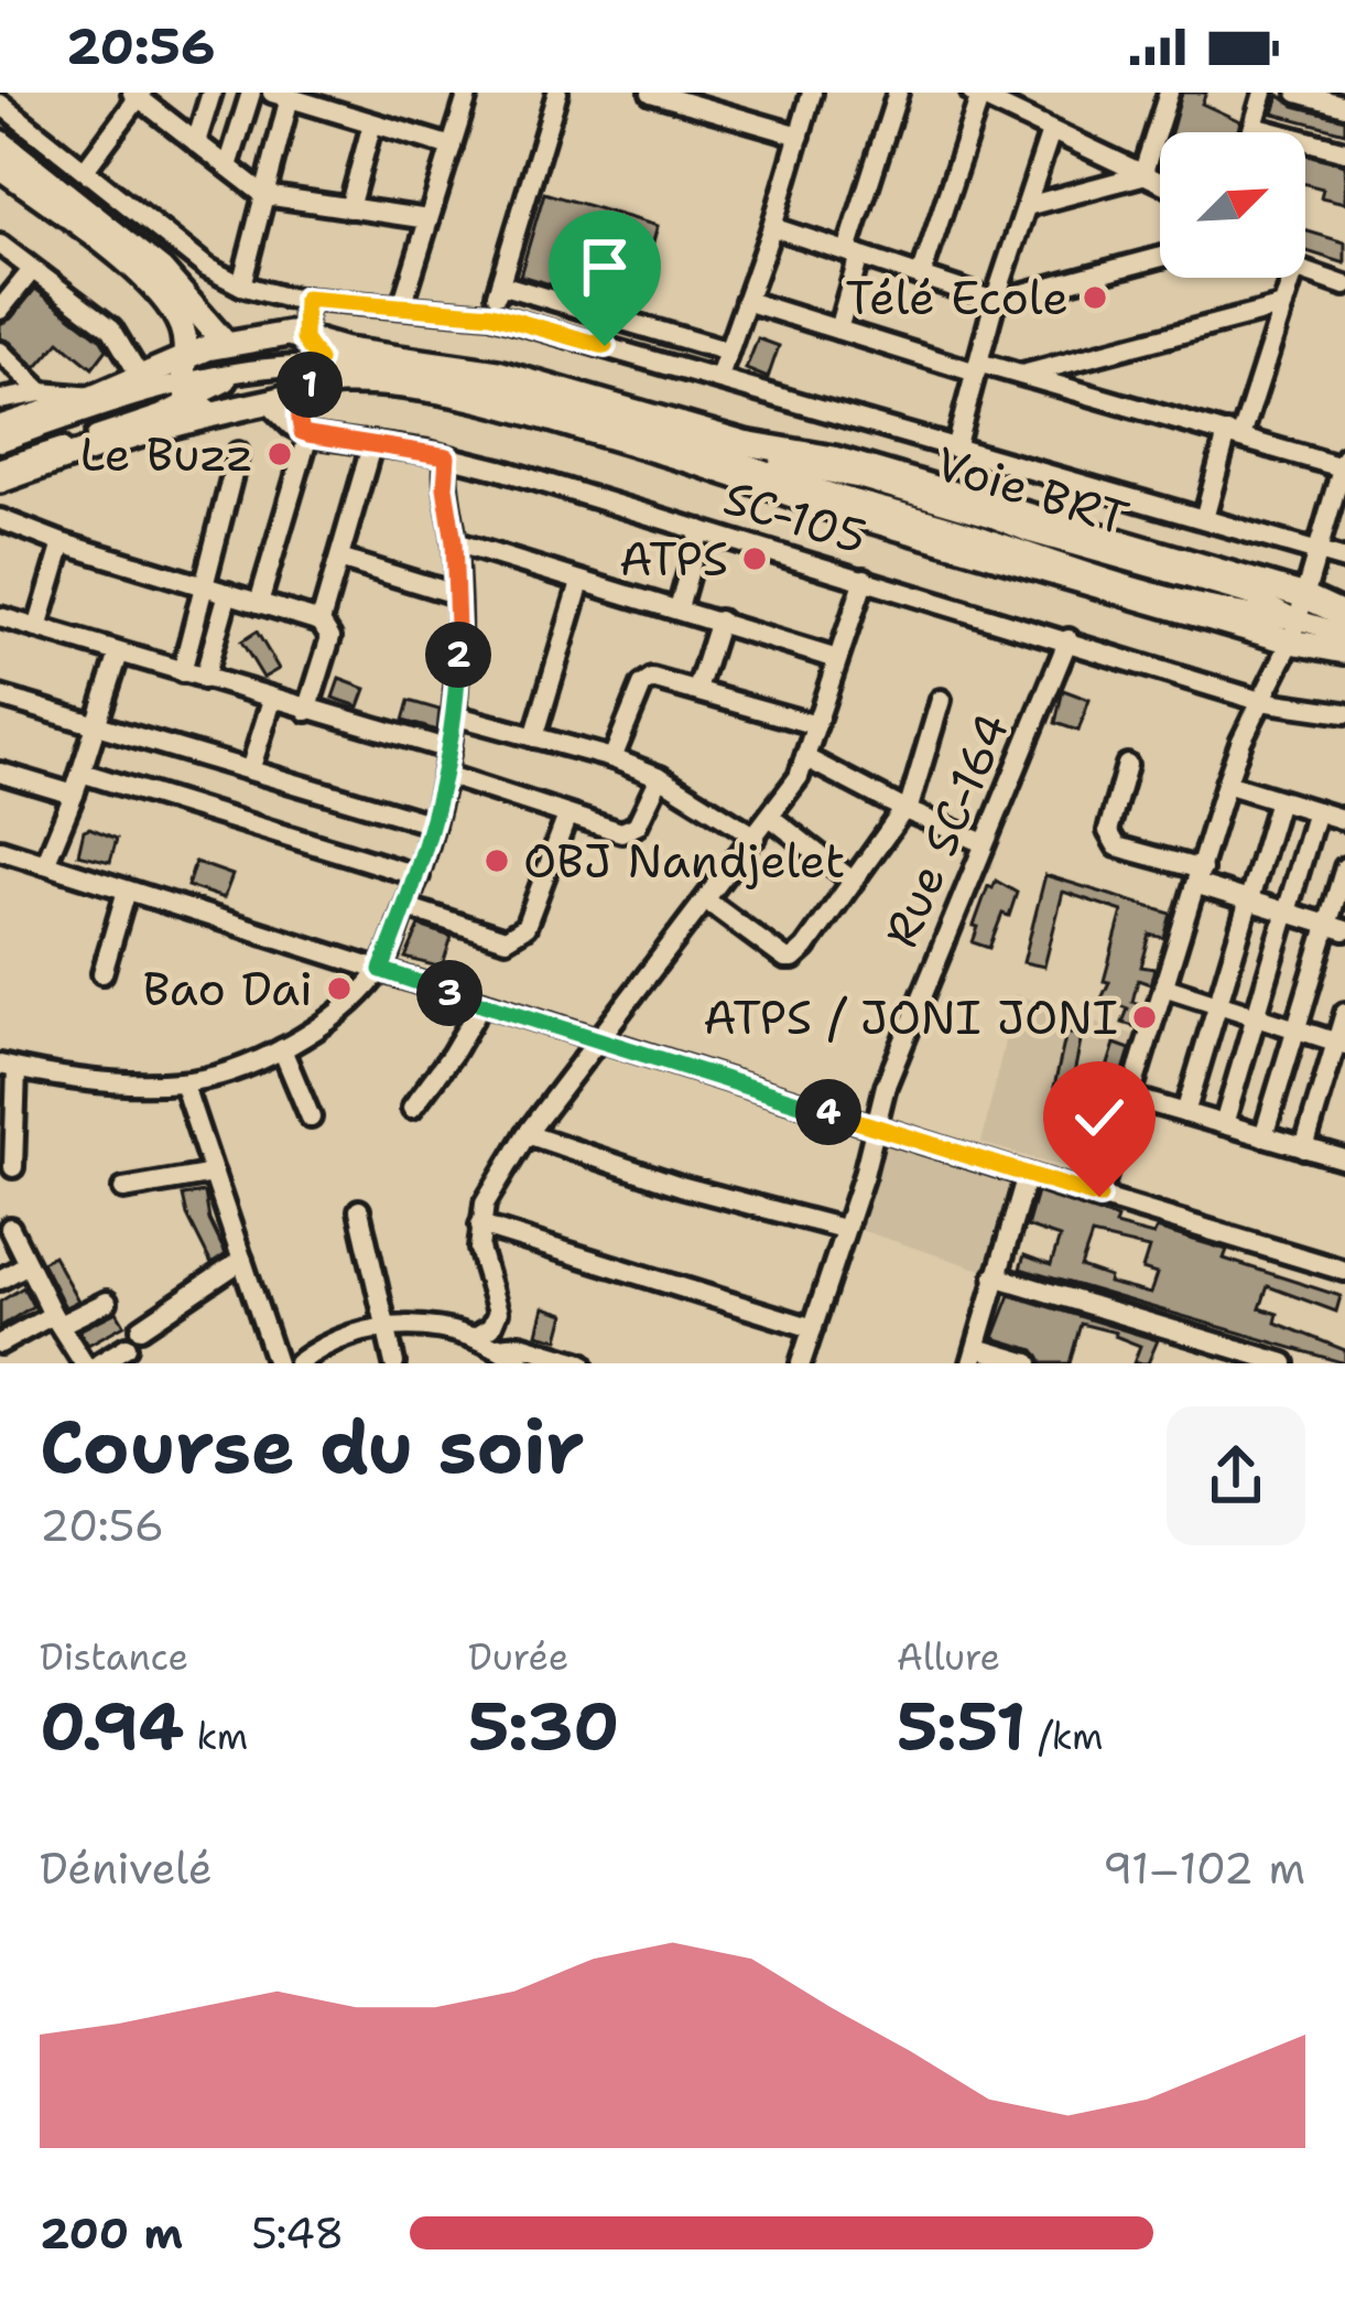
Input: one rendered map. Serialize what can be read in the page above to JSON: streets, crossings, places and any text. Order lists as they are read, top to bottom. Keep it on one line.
{"streets":{"street":["Voie BRT","SC-105","Rue SC-164"]},"crossings":[["SC-105","Rue SC-164"]],"places":["Télé Ecole","Le Buzz","ATPS","OBJ Nandjelet","Bao Dai","ATPS / JONI JONI"],"north":"top right","page":{"status":"20:56","pins":["1","2","3","4"],"heading":["Course du soir","20:56"],"stats":[["Distance","0.94 km"],["Durée","5:30"],["Allure","5:51 /km"]],"chart":["Dénivelé","91–102 m"],"list":[{"name":"200 m","note":"5:48"}]}}
